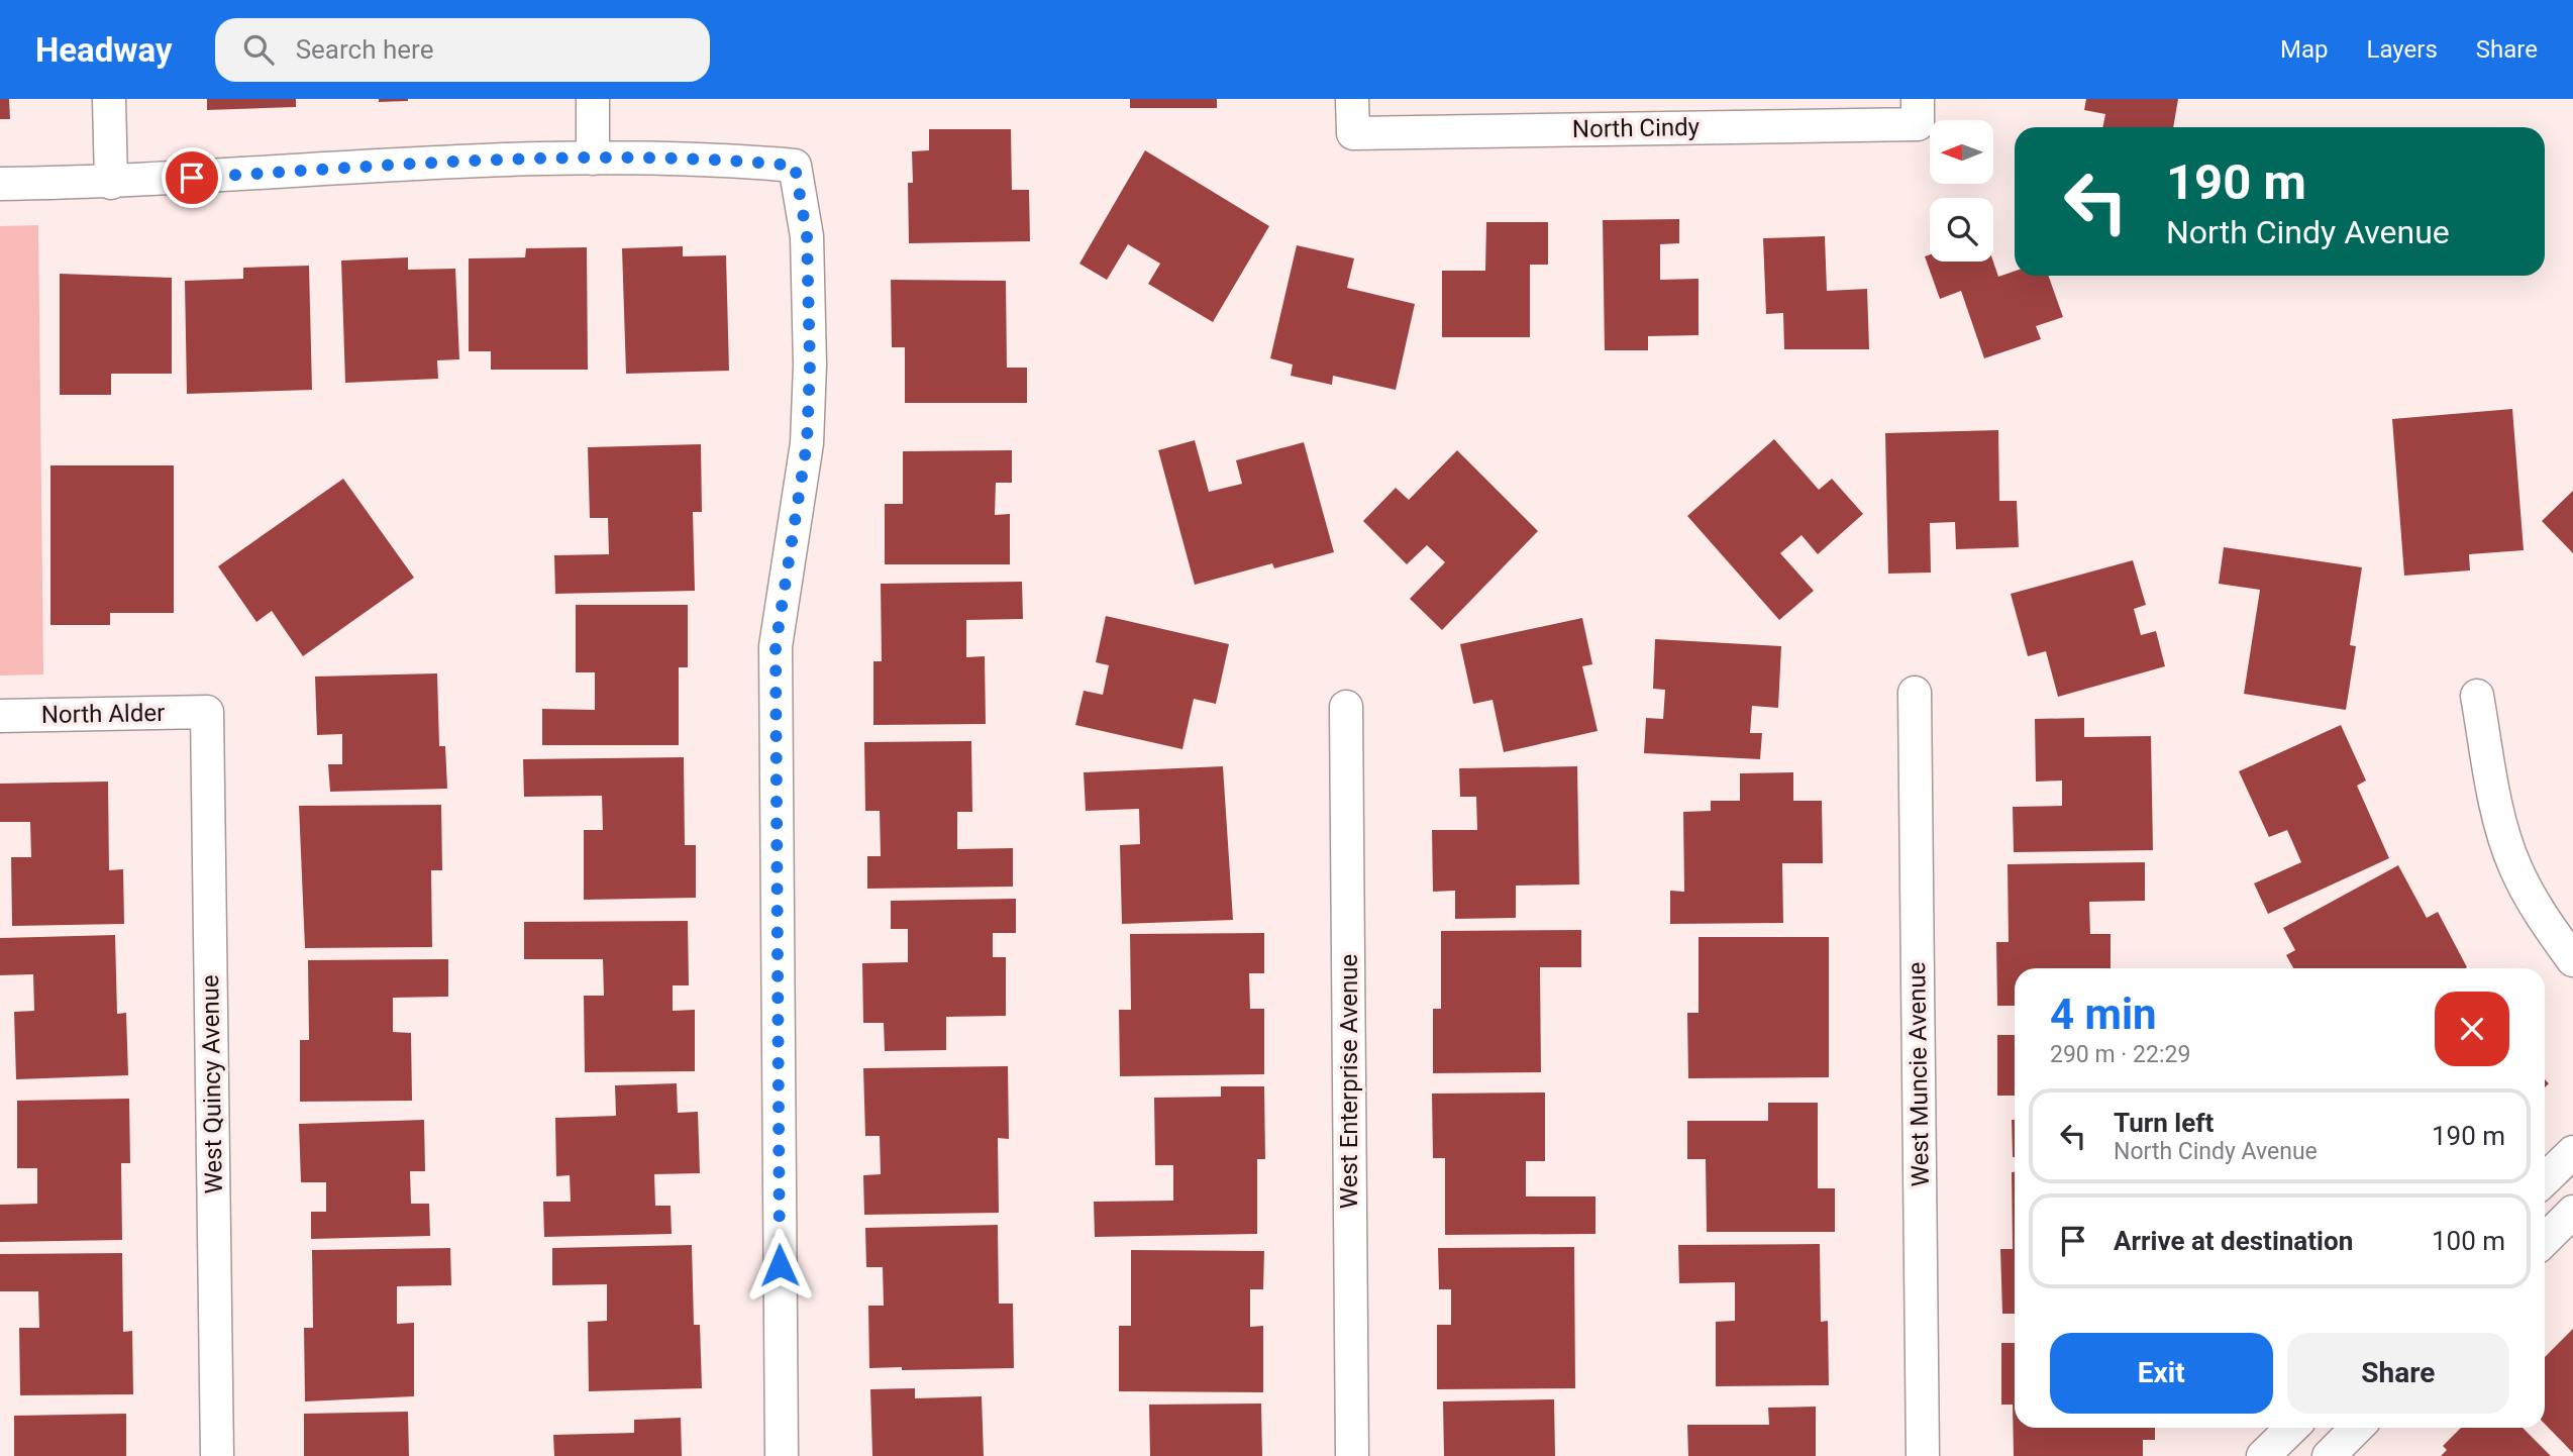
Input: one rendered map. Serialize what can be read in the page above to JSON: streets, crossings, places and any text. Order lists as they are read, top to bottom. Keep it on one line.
{"streets":{"street":["North Cindy","North Alder","West Muncie Avenue","West Enterprise Avenue","West Quincy Avenue"]},"crossings":[["North Alder","West Quincy Avenue"]],"north":"left","page":{"header":"Headway","search":"Search here","nav":["Map","Layers","Share"],"turn":["190 m","North Cindy Avenue"],"heading":["4 min","290 m · 22:29"],"list":[{"name":"Turn left","note":"North Cindy Avenue","value":"190 m"},{"name":"Arrive at destination","value":"100 m"}],"buttons":["Exit","Share"]}}
